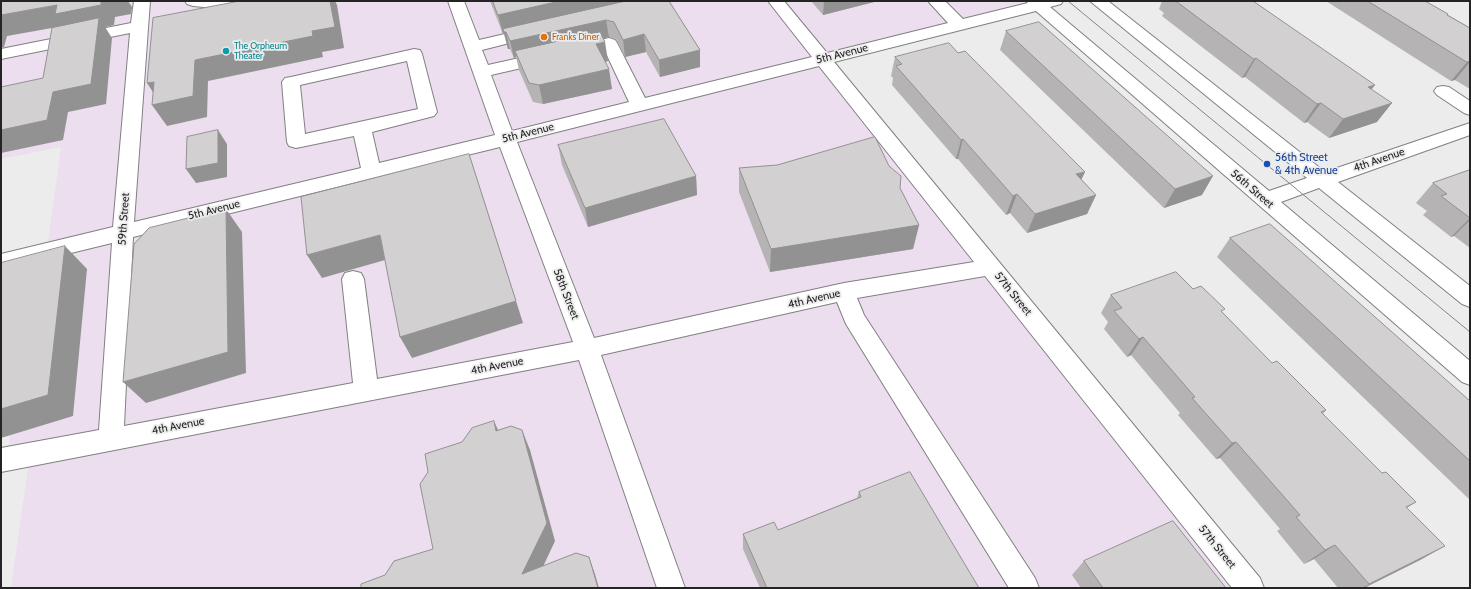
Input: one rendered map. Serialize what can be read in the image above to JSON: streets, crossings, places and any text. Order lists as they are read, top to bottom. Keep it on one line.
{"streets":{"street":["5th Avenue","4th Avenue","56th Street","59th Street","58th Street","57th Street"]},"crossings":[["5th Avenue","56th Street"],["5th Avenue","59th Street"],["5th Avenue","58th Street"],["5th Avenue","57th Street"],["4th Avenue","56th Street"],["4th Avenue","59th Street"],["4th Avenue","58th Street"],["4th Avenue","57th Street"]],"places":["Franks Diner","The Orpheum Theater","56th Street & 4th Avenue"]}
